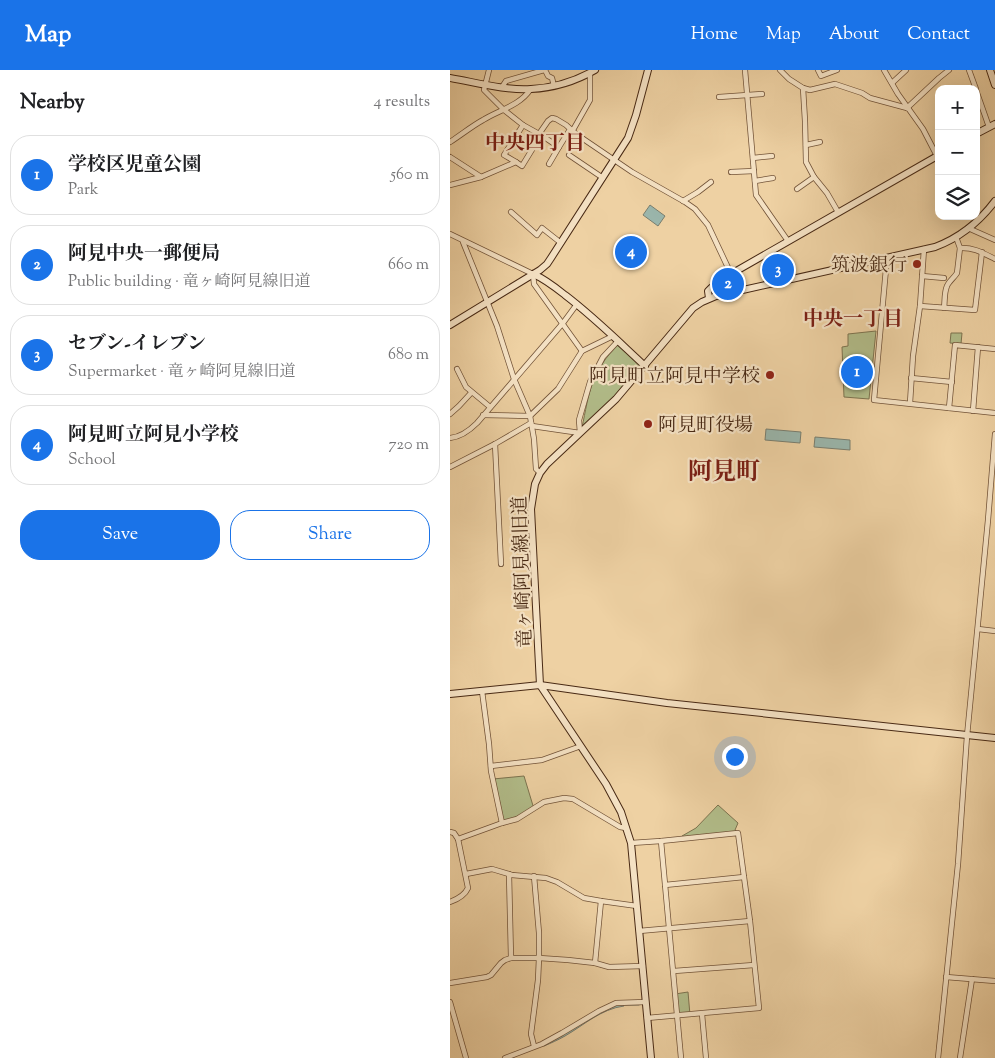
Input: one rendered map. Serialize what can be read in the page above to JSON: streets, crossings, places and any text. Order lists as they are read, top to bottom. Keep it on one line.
{"streets":{"street":["竜ヶ崎阿見線旧道"]},"districts":["中央四丁目","中央一丁目","阿見町"],"places":["筑波銀行","阿見町立阿見中学校","阿見町役場"],"page":{"header":"Map","nav":["Home","Map","About","Contact"],"heading":["Nearby","4 results"],"map_buttons":["+","−"],"list":[{"mark":"1","name":"学校区児童公園","note":"Park","value":"560 m"},{"mark":"2","name":"阿見中央一郵便局","note":"Public building · 竜ヶ崎阿見線旧道","value":"660 m"},{"mark":"3","name":"セブン-イレブン","note":"Supermarket · 竜ヶ崎阿見線旧道","value":"680 m"},{"mark":"4","name":"阿見町立阿見小学校","note":"School","value":"720 m"}],"pins":["4","3","2","1"],"buttons":["Save","Share"]}}
